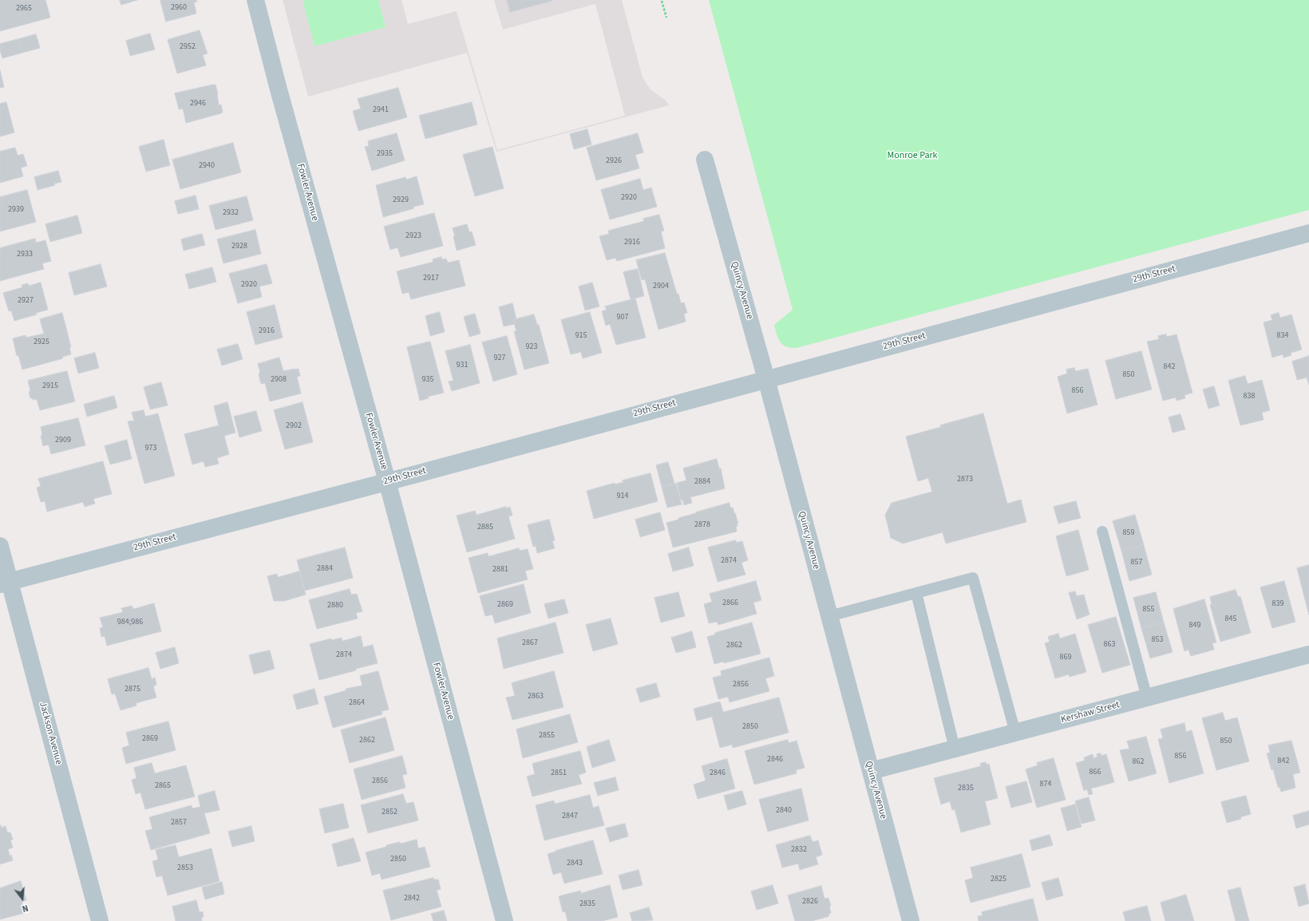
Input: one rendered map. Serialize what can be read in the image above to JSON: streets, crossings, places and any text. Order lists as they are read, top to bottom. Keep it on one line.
{"streets":{"street":["Fowler Avenue","29th Street","Quincy Avenue","Kershaw Street","Jackson Avenue"]},"crossings":[["Fowler Avenue","29th Street"],["29th Street","Quincy Avenue"],["29th Street","Jackson Avenue"],["Quincy Avenue","Kershaw Street"]],"parks":["Monroe Park"],"house_numbers":["2960","2965","2952","2946","2941","2935","2926","2940","2920","2929","2939","2932","2923","2916","2928","2933","2917","2920","2904","2927","907","2916","915","834","2925","923","927","931","842","850","2908","935","2915","856","838","2902","2909","973","2873","2884","914","2878","2885","859","2874","857","2884","2881","2866","839","2869","2880","855","845","984;986","849","853","2867","863","2862","2874","869","2856","2875","2863","2864","2850","2855","2869","2862","850","856","2846","842","862","866","2851","2846","2856","874","2865","2835","2840","2852","2847","2857","2832","2850","2843","2853","2825","2842","2826","2835"],"north":"bottom"}
